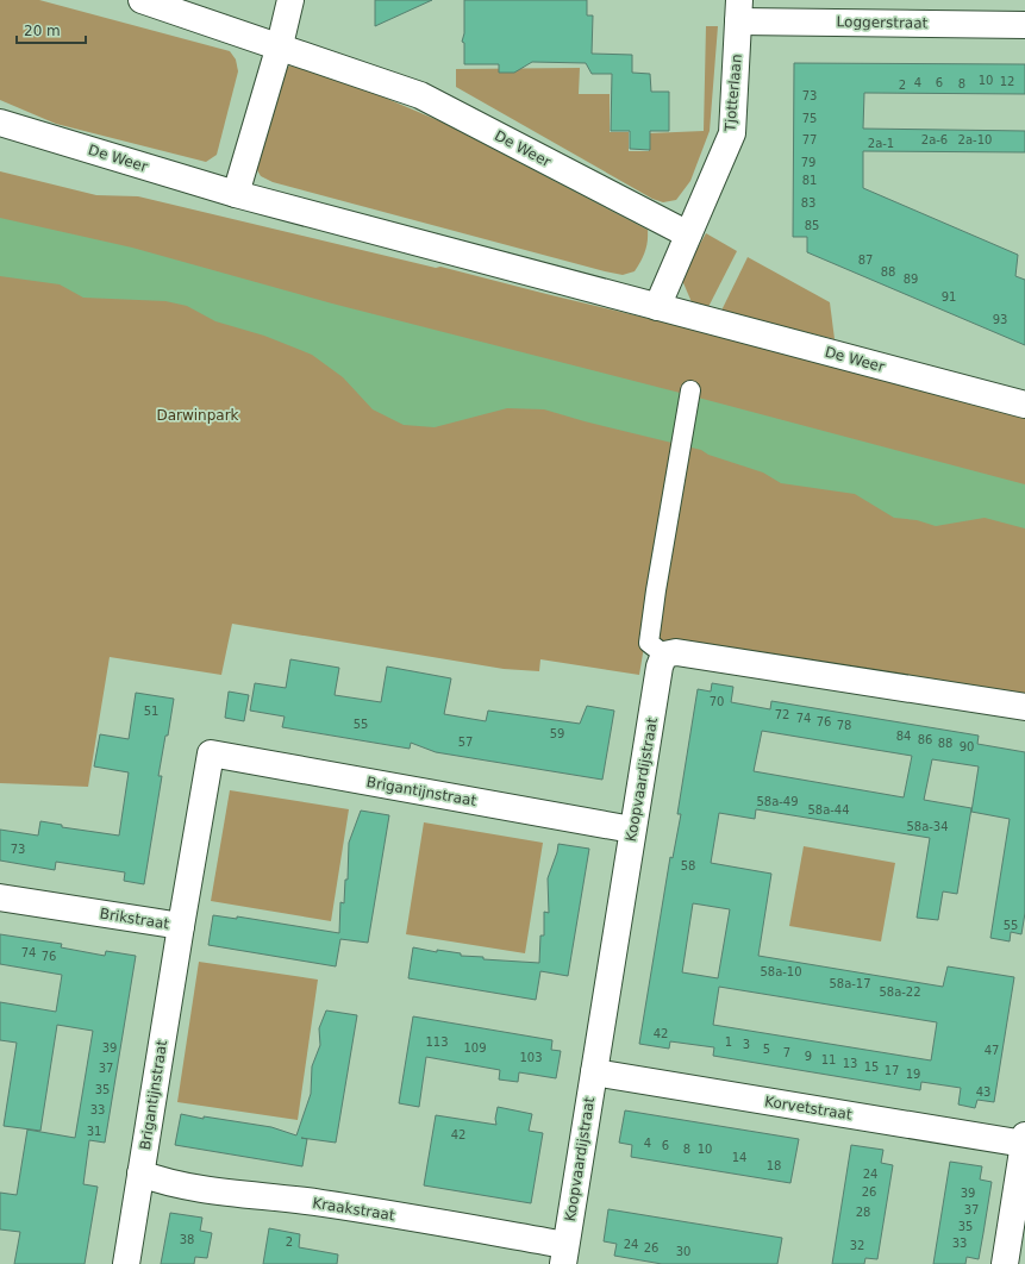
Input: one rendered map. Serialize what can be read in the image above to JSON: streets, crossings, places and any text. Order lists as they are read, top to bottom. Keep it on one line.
{"streets":{"street":["Loggerstraat","Tjotterlaan","De Weer","Koopvaardijstraat","Brigantijnstraat","Brikstraat","Korvetstraat","Kraakstraat"]},"crossings":[["Loggerstraat","Tjotterlaan"],["Tjotterlaan","De Weer"],["Koopvaardijstraat","Brigantijnstraat"],["Koopvaardijstraat","Korvetstraat"],["Koopvaardijstraat","Kraakstraat"],["Brigantijnstraat","Brikstraat"],["Brigantijnstraat","Kraakstraat"]],"parks":["Darwinpark"],"house_numbers":["10","12","4","6","8","2","73","75","77","2a-6","2a-10","2a-1","79","81","83","85","87","88","89","91","93","70","51","72","74","76","55","78","59","84","86","57","88","90","58a-49","58a-44","58a-34","73","58","55","74","76","58a-10","58a-17","58a-22","42","113","1","3","39","109","5","47","7","9","103","11","13","15","37","17","19","35","43","33","31","42","4","6","8","10","14","18","24","26","39","37","28","35","38","2","33","24","32","26","30"],"scale_bar":"20 m"}
